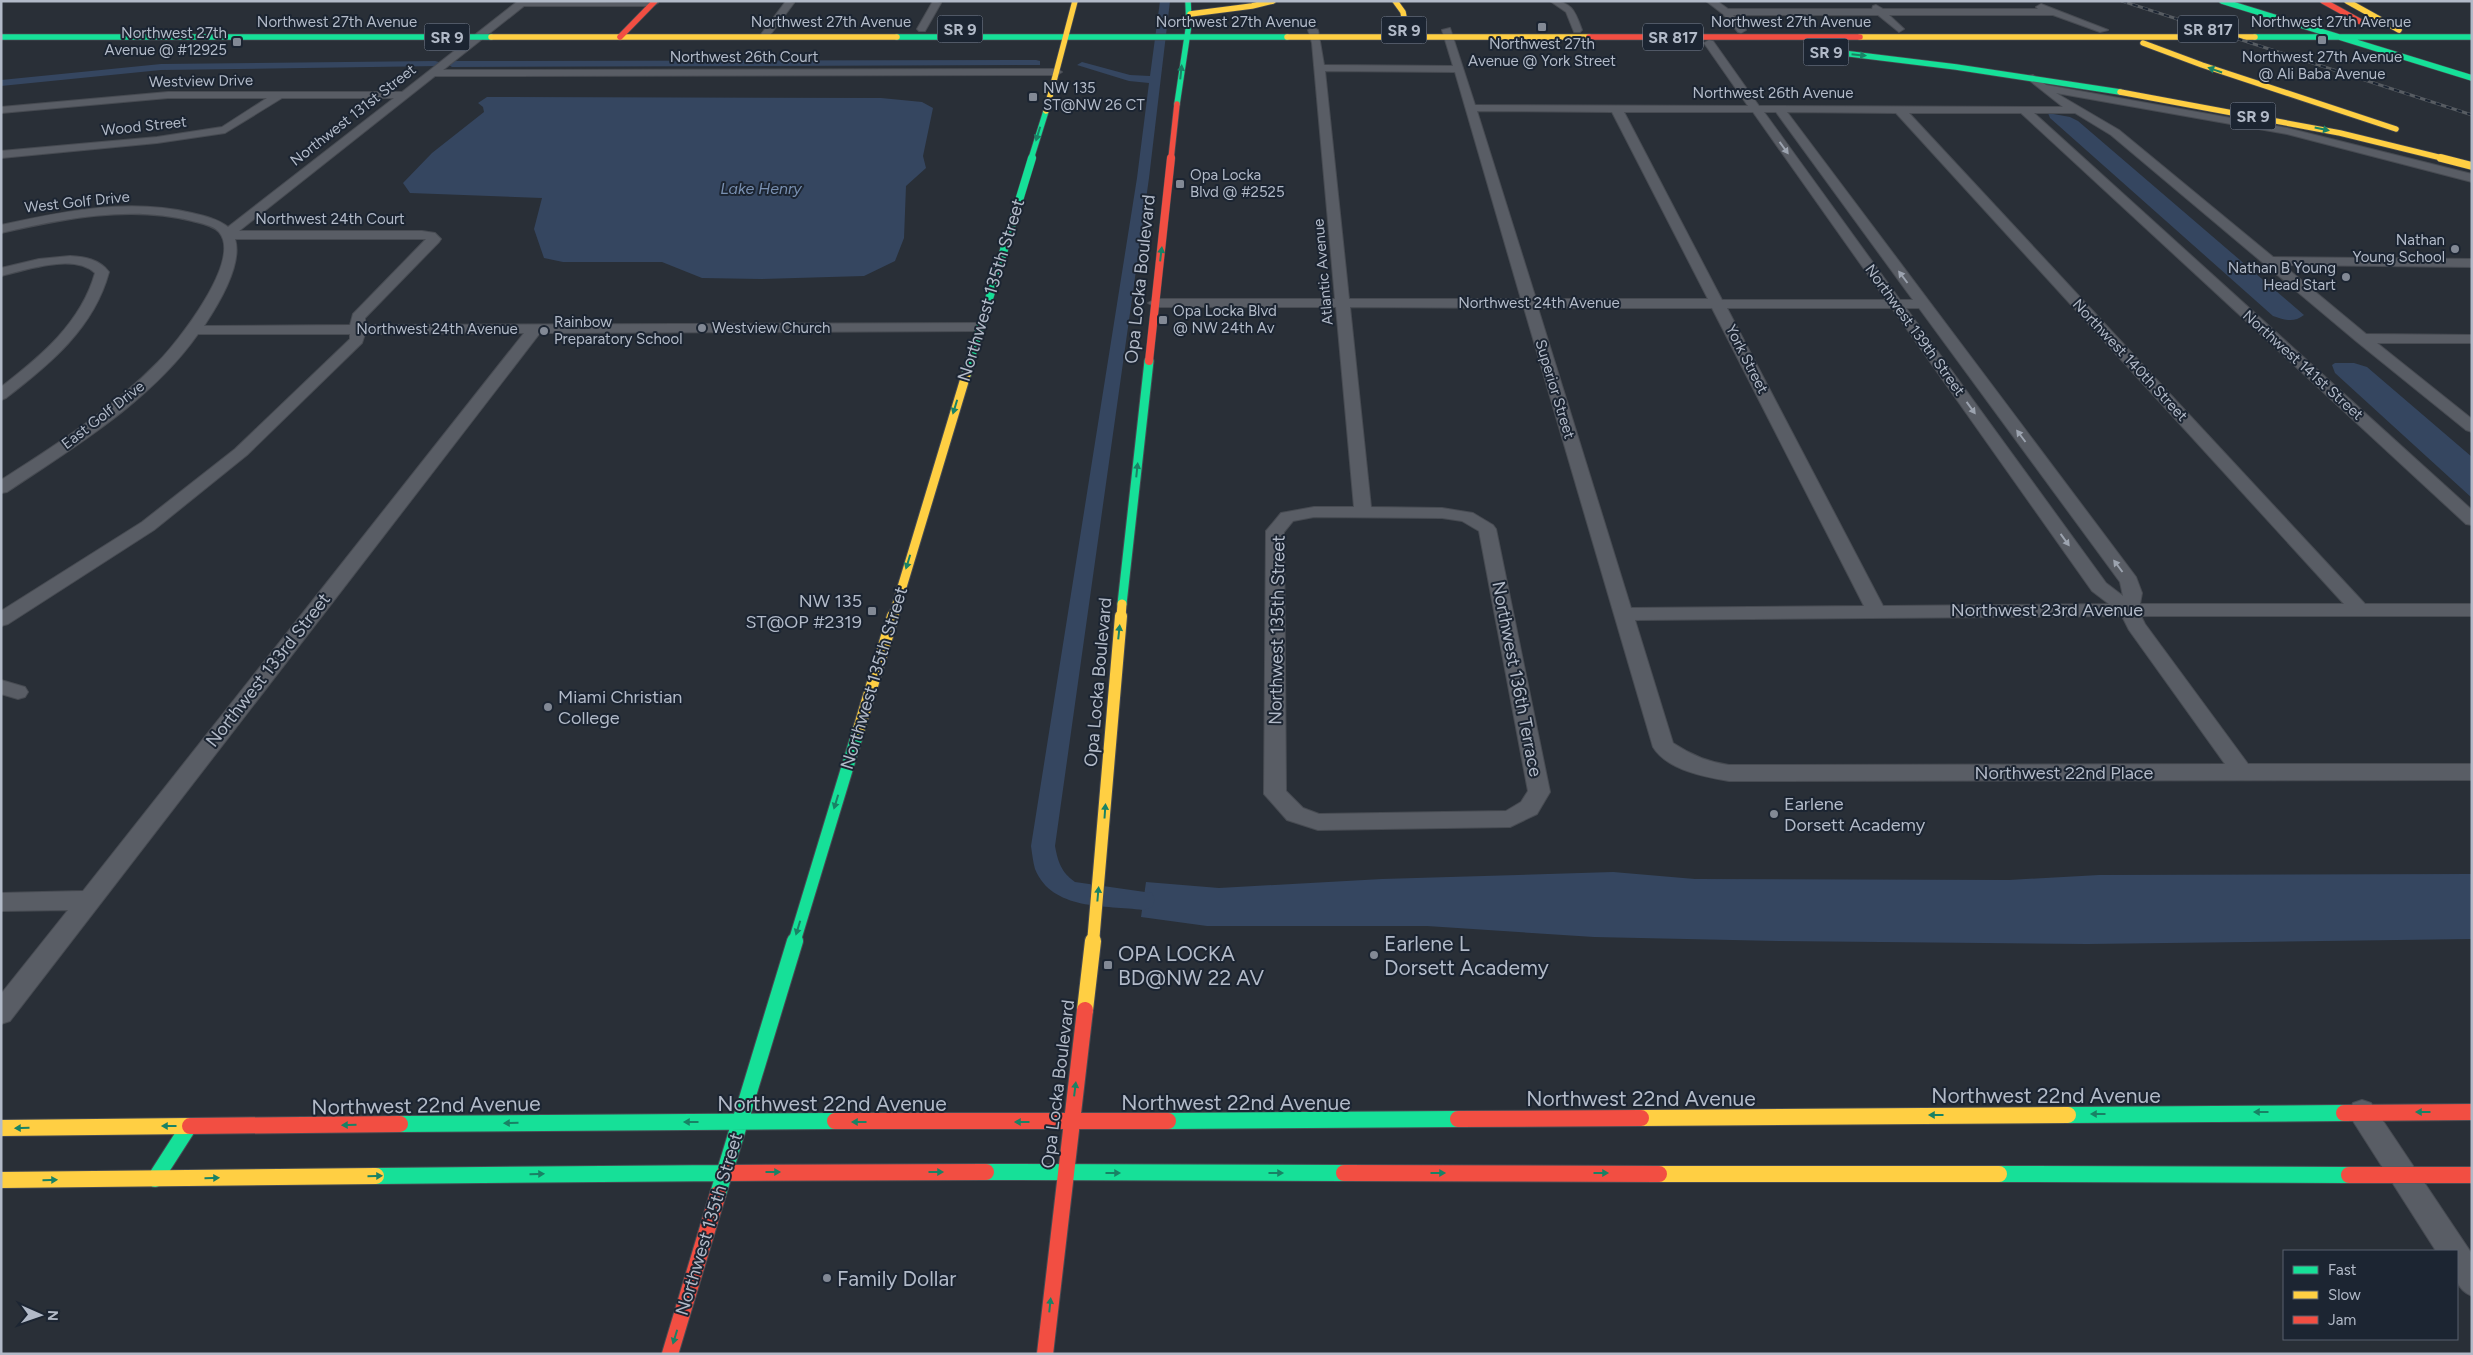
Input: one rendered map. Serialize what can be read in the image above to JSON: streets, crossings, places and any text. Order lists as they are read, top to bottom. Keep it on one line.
{"streets":{"main road":["Northwest 27th Avenue","SR 9","SR 817","Opa Locka Boulevard","Northwest 135th Street","Northwest 22nd Avenue"],"street":["Northwest 26th Court","Westview Drive","Northwest 26th Avenue","Northwest 131st Street","Wood Street","West Golf Drive","Northwest 24th Court","Atlantic Avenue","Northwest 24th Avenue","Northwest 139th Street","York Street","Northwest 140th Street","Northwest 141st Street","Superior Street","East Golf Drive","Northwest 23rd Avenue","Northwest 133rd Street","Northwest 136th Terrace","Northwest 22nd Place"]},"crossings":[["Northwest 27th Avenue","SR 9"],["Northwest 27th Avenue","Northwest 131st Street"],["Northwest 27th Avenue","Atlantic Avenue"],["Northwest 27th Avenue","Opa Locka Boulevard"],["Northwest 27th Avenue","Northwest 135th Street"],["Northwest 27th Avenue","Superior Street"],["SR 9","Northwest 139th Street"],["Northwest 26th Court","Northwest 131st Street"],["Northwest 26th Court","Northwest 135th Street"],["Westview Drive","Northwest 131st Street"],["Westview Drive","Wood Street"],["Northwest 26th Avenue","Northwest 139th Street"],["Northwest 26th Avenue","York Street"],["Northwest 26th Avenue","Northwest 140th Street"],["Northwest 26th Avenue","Northwest 141st Street"],["Northwest 26th Avenue","Superior Street"],["Northwest 131st Street","West Golf Drive"],["Northwest 131st Street","Northwest 24th Court"],["West Golf Drive","Northwest 24th Court"],["Northwest 24th Court","Northwest 24th Avenue"],["Atlantic Avenue","Northwest 135th Street"],["Atlantic Avenue","Northwest 24th Avenue"],["Atlantic Avenue","Northwest 136th Terrace"],["Opa Locka Boulevard","Northwest 24th Avenue"],["Opa Locka Boulevard","Northwest 22nd Avenue"],["Northwest 135th Street","Northwest 24th Avenue"],["Northwest 135th Street","Northwest 136th Terrace"],["Northwest 135th Street","Northwest 22nd Avenue"],["Northwest 24th Avenue","Northwest 139th Street"],["Northwest 24th Avenue","York Street"],["Northwest 24th Avenue","Superior Street"],["Northwest 24th Avenue","East Golf Drive"],["Northwest 24th Avenue","Northwest 133rd Street"],["Northwest 139th Street","Northwest 23rd Avenue"],["Northwest 139th Street","Northwest 22nd Place"],["York Street","Northwest 23rd Avenue"],["Northwest 140th Street","Northwest 23rd Avenue"],["Superior Street","Northwest 23rd Avenue"],["Superior Street","Northwest 22nd Place"]],"one_way":["Opa Locka Boulevard","Northwest 135th Street"],"water":["Lake Henry"],"places":{"transit":["Northwest 27th Avenue @ York Street","Northwest 27th Avenue @ Ali Baba Avenue","Northwest 27th Avenue @ #12925","NW 135 ST@NW 26 CT","Opa Locka Blvd @ #2525","Opa Locka Blvd @ NW 24th Av","NW 135 ST@OP #2319","OPA LOCKA BD@NW 22 AV"],"other":["Nathan Young School","Nathan B Young Head Start","Westview Church","Rainbow Preparatory School","Miami Christian College","Earlene Dorsett Academy","Earlene L Dorsett Academy","Family Dollar"]},"legend":["Fast","Slow","Jam"],"north":"right"}
